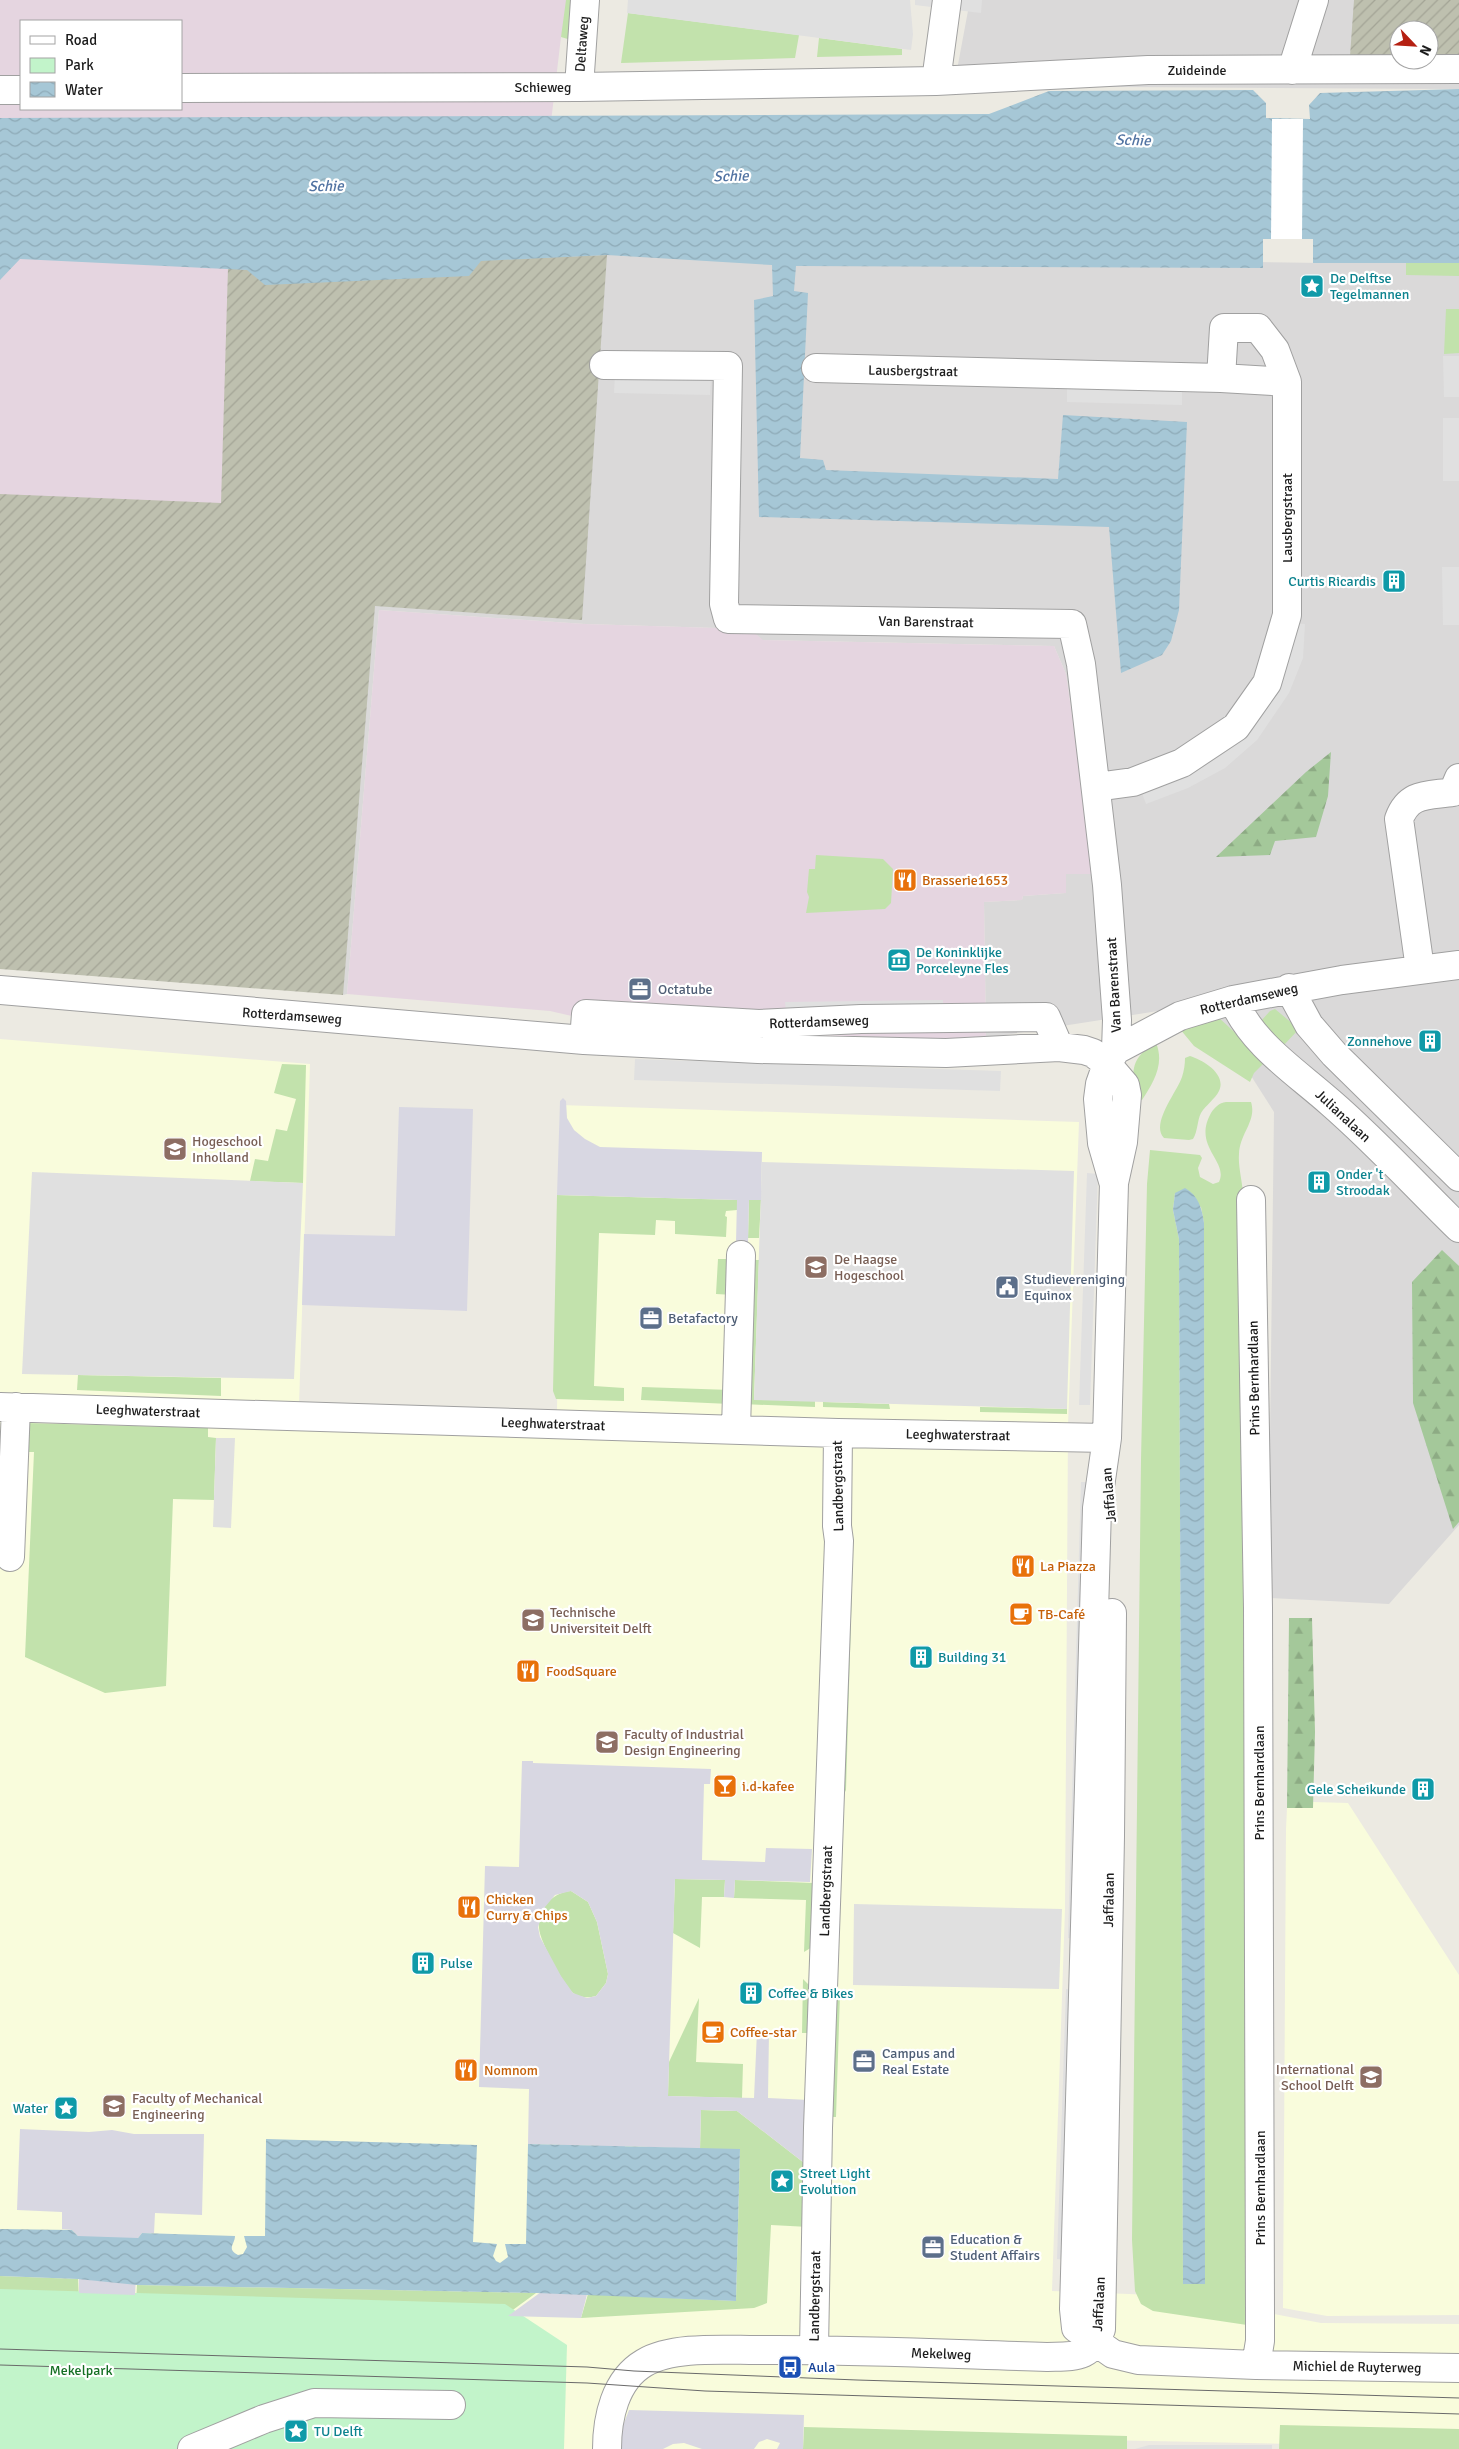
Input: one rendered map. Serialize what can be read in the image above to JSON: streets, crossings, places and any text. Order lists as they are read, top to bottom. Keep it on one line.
{"streets":{"street":["Deltaweg","Zuideinde","Schieweg","Lausbergstraat","Van Barenstraat","Rotterdamseweg","Julianalaan","Prins Bernhardlaan","Leeghwaterstraat","Landbergstraat","Jaffalaan","Mekelweg","Michiel de Ruyterweg"]},"crossings":[["Deltaweg","Schieweg"],["Zuideinde","Schieweg"],["Lausbergstraat","Van Barenstraat"],["Van Barenstraat","Rotterdamseweg"],["Van Barenstraat","Jaffalaan"],["Rotterdamseweg","Julianalaan"],["Rotterdamseweg","Jaffalaan"],["Prins Bernhardlaan","Michiel de Ruyterweg"],["Leeghwaterstraat","Landbergstraat"],["Leeghwaterstraat","Jaffalaan"],["Landbergstraat","Mekelweg"],["Jaffalaan","Mekelweg"]],"water":["Schie"],"parks":["Mekelpark"],"places":{"place":["De Delftse Tegelmannen","Water","Street Light Evolution","TU Delft"],"building":["Curtis Ricardis","Zonnehove","Onder 't Stroodak","Building 31","Gele Scheikunde","Pulse","Coffee & Bikes"],"restaurant":["Brasserie1653","La Piazza","FoodSquare","Chicken Curry & Chips","Nomnom"],"museum":["De Koninklijke Porceleyne Fles"],"office":["Octatube","Betafactory","Campus and Real Estate","Education & Student Affairs"],"school or university":["Hogeschool Inholland","De Haagse Hogeschool","Technische Universiteit Delft","Faculty of Industrial Design Engineering","International School Delft","Faculty of Mechanical Engineering"],"public building":["Studievereniging Equinox"],"cafe":["TB-Café","Coffee-star"],"bar":["i.d-kafee"],"bus stop":["Aula"]},"legend":["Road","Park","Water"],"north":"bottom right"}
